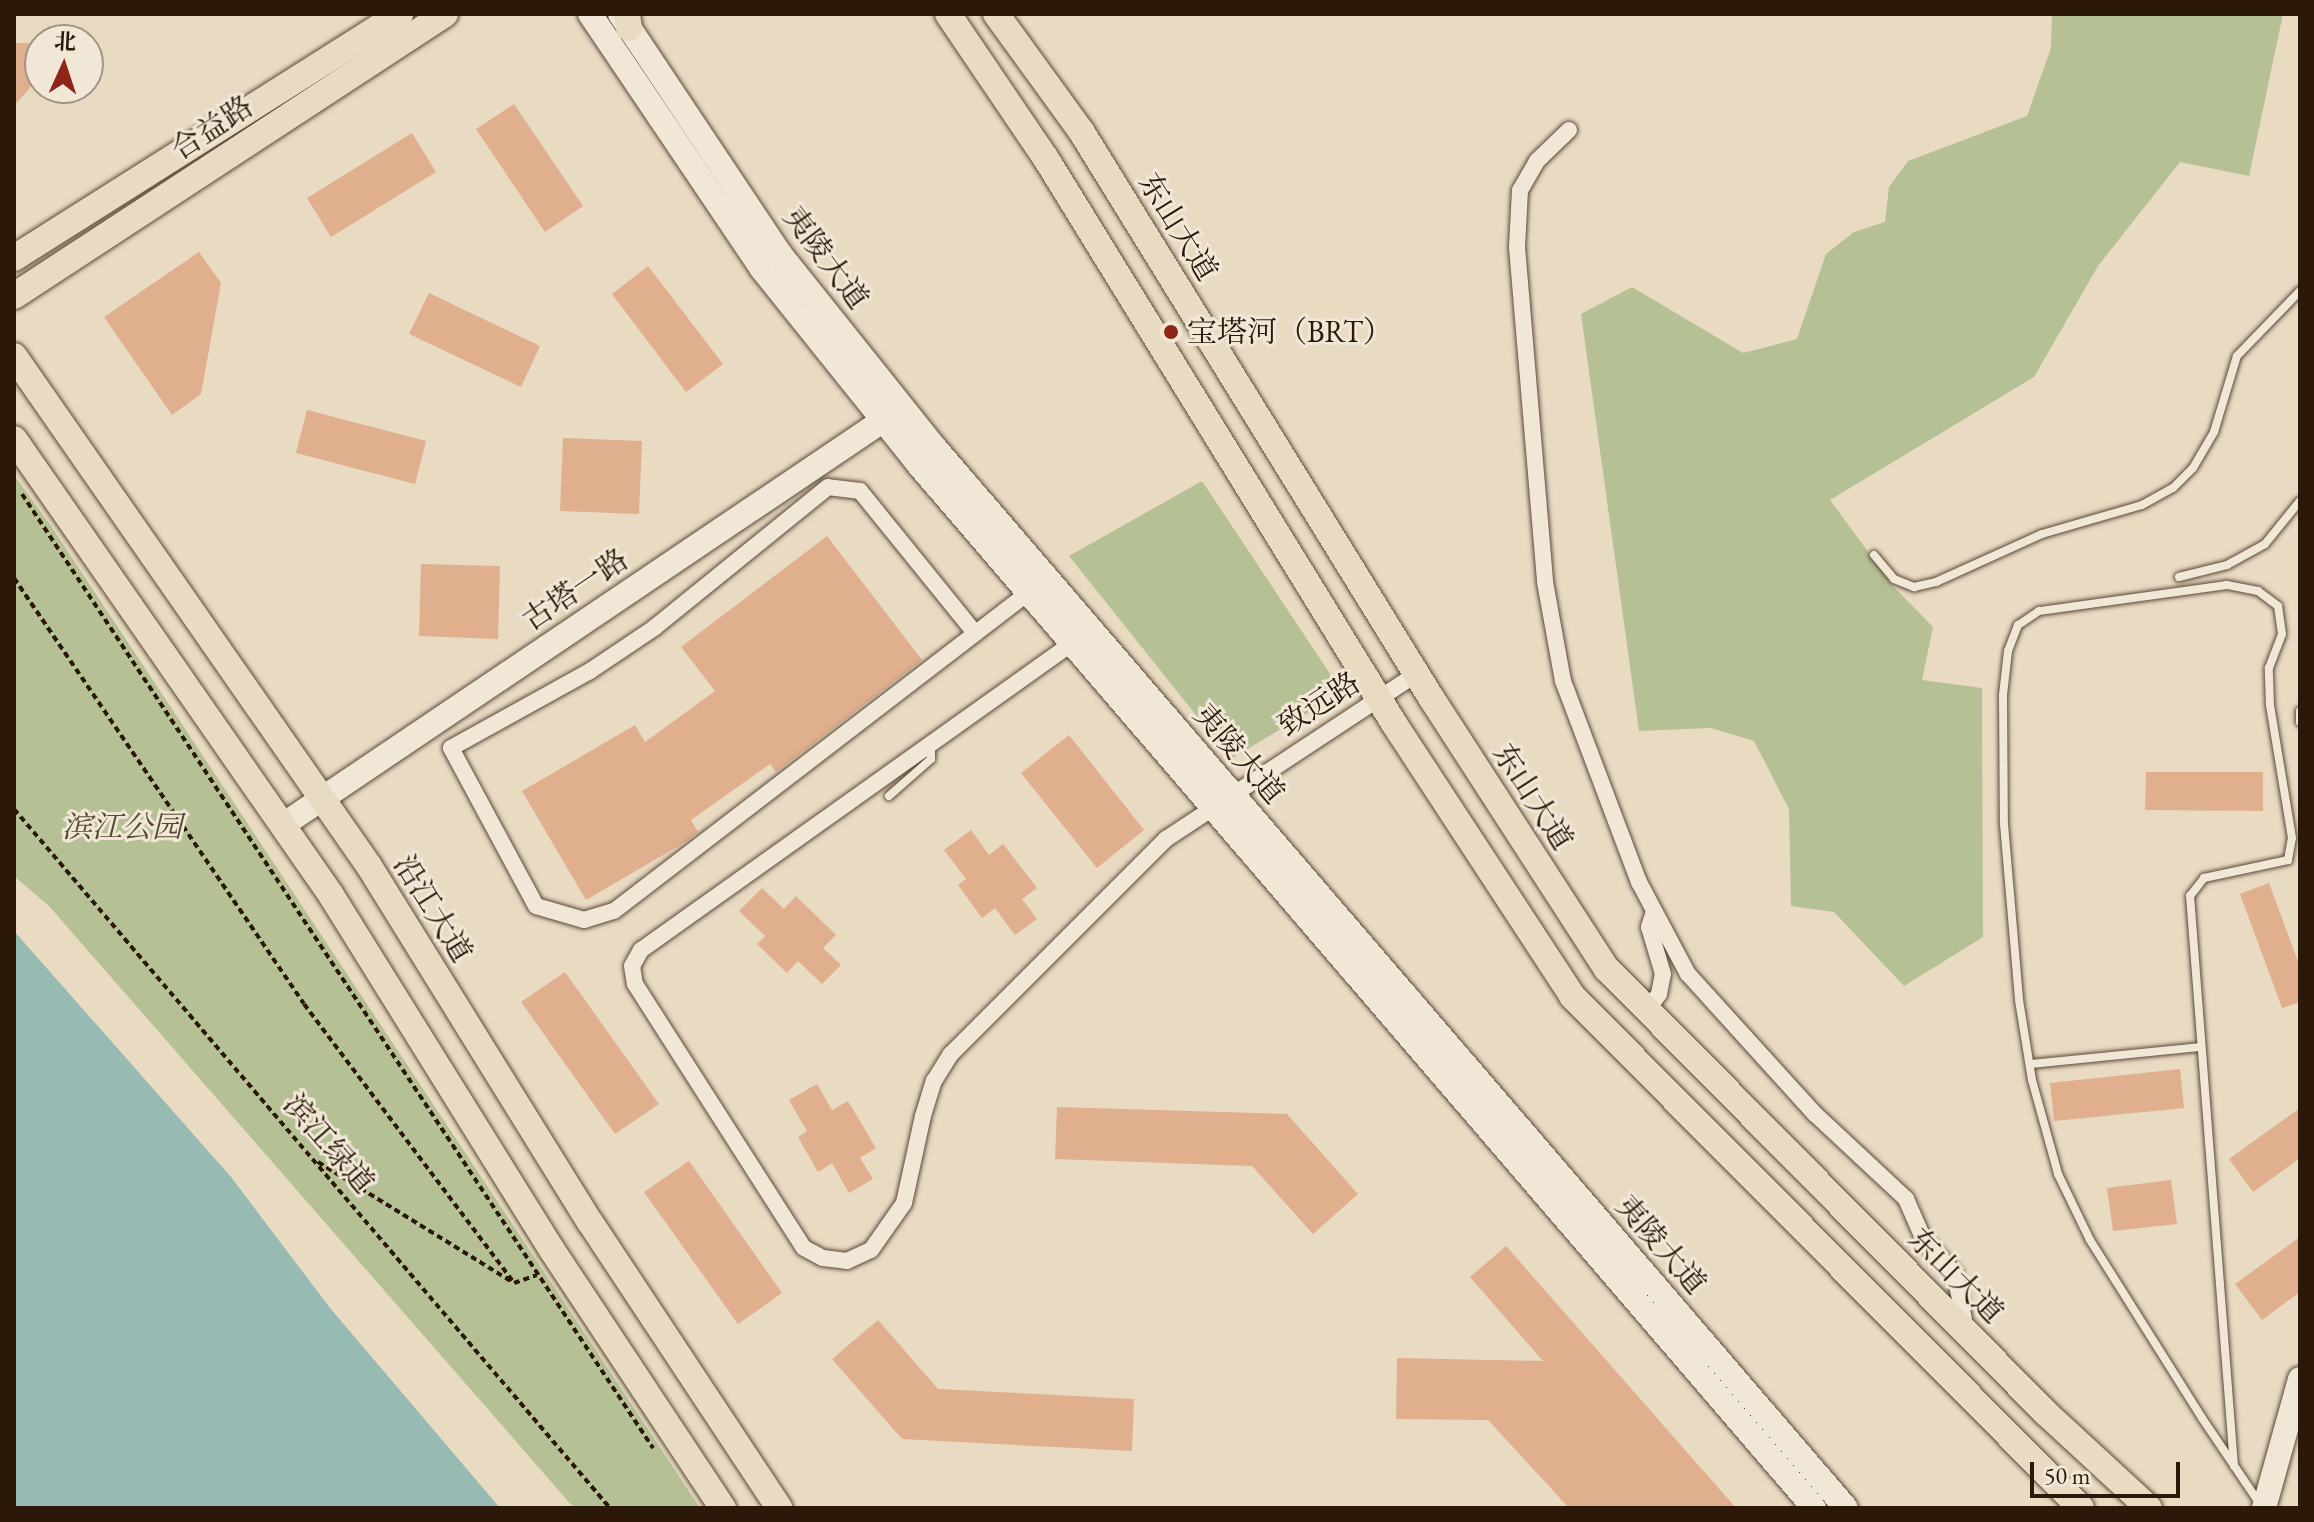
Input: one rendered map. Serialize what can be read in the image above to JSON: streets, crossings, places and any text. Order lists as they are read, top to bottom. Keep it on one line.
{"streets":{"main road":["合益路","东山大道","夷陵大道","古塔一路","沿江大道"],"street":["致远路"],"path":["滨江绿道"]},"crossings":[["东山大道","致远路"],["夷陵大道","古塔一路"],["夷陵大道","致远路"],["古塔一路","沿江大道"]],"parks":["滨江公园"],"places":["宝塔河（BRT）"],"scale_bar":"50 m","north":"top"}
